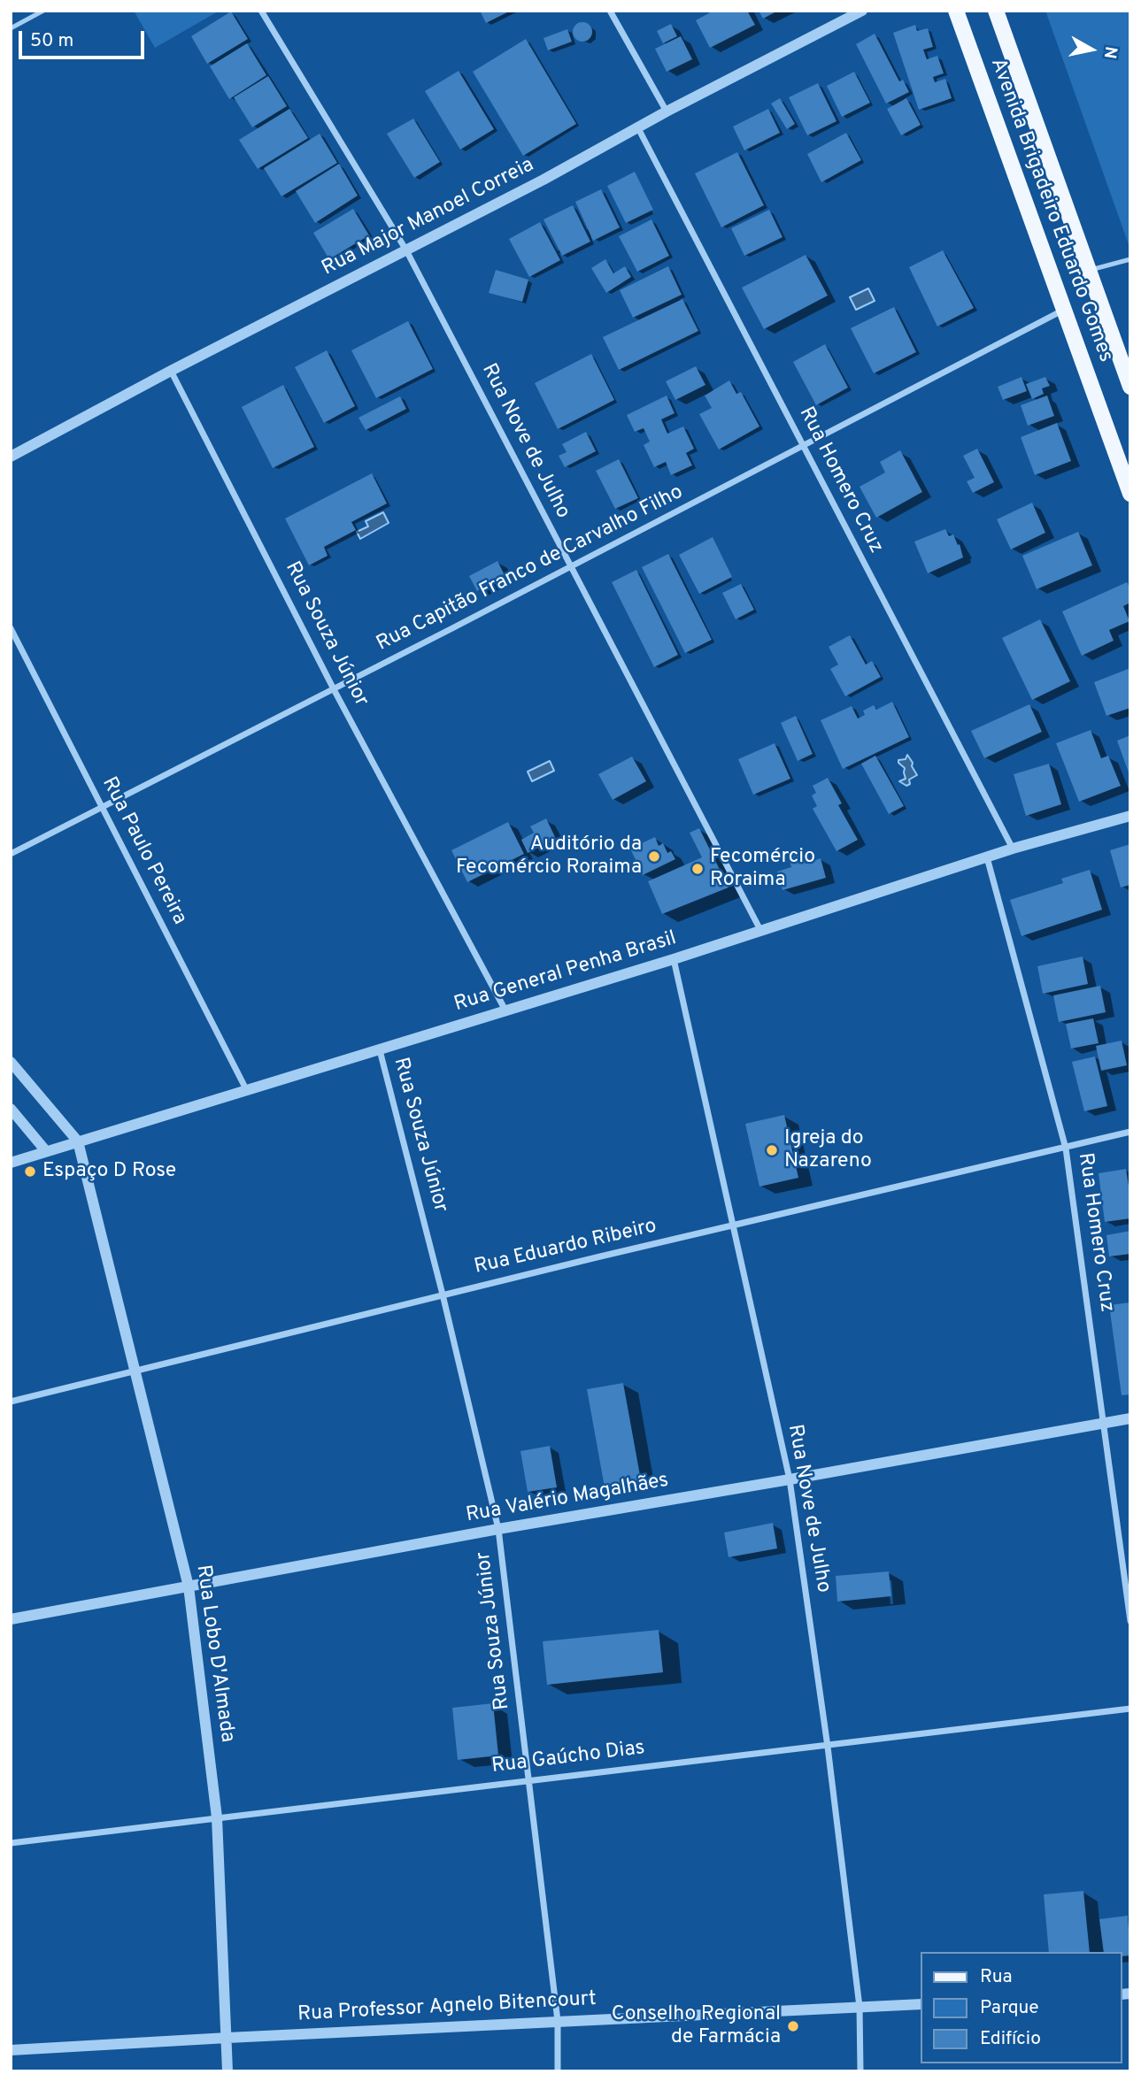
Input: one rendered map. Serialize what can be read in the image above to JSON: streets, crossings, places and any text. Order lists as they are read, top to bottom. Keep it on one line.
{"streets":{"main road":["Avenida Brigadeiro Eduardo Gomes"],"street":["Rua Major Manoel Correia","Rua Nove de Julho","Rua Homero Cruz","Rua Capitão Franco de Carvalho Filho","Rua Souza Júnior","Rua Paulo Pereira","Rua General Penha Brasil","Rua Eduardo Ribeiro","Rua Valério Magalhães","Rua Lobo D'Almada","Rua Gaúcho Dias","Rua Professor Agnelo Bitencourt"]},"crossings":[["Avenida Brigadeiro Eduardo Gomes","Rua Capitão Franco de Carvalho Filho"],["Rua Major Manoel Correia","Rua Nove de Julho"],["Rua Major Manoel Correia","Rua Homero Cruz"],["Rua Major Manoel Correia","Rua Souza Júnior"],["Rua Nove de Julho","Rua Capitão Franco de Carvalho Filho"],["Rua Nove de Julho","Rua General Penha Brasil"],["Rua Nove de Julho","Rua Eduardo Ribeiro"],["Rua Nove de Julho","Rua Valério Magalhães"],["Rua Nove de Julho","Rua Gaúcho Dias"],["Rua Nove de Julho","Rua Professor Agnelo Bitencourt"],["Rua Homero Cruz","Rua Capitão Franco de Carvalho Filho"],["Rua Homero Cruz","Rua General Penha Brasil"],["Rua Homero Cruz","Rua Eduardo Ribeiro"],["Rua Homero Cruz","Rua Valério Magalhães"],["Rua Capitão Franco de Carvalho Filho","Rua Souza Júnior"],["Rua Capitão Franco de Carvalho Filho","Rua Paulo Pereira"],["Rua Souza Júnior","Rua General Penha Brasil"],["Rua Souza Júnior","Rua Eduardo Ribeiro"],["Rua Souza Júnior","Rua Valério Magalhães"],["Rua Souza Júnior","Rua Gaúcho Dias"],["Rua Souza Júnior","Rua Professor Agnelo Bitencourt"],["Rua Paulo Pereira","Rua General Penha Brasil"],["Rua General Penha Brasil","Rua Lobo D'Almada"],["Rua Eduardo Ribeiro","Rua Lobo D'Almada"],["Rua Valério Magalhães","Rua Lobo D'Almada"],["Rua Lobo D'Almada","Rua Gaúcho Dias"],["Rua Lobo D'Almada","Rua Professor Agnelo Bitencourt"]],"places":["Auditório da Fecomércio Roraima","Fecomércio Roraima","Igreja do Nazareno","Espaço D Rose","Conselho Regional de Farmácia"],"legend":["Rua","Parque","Edifício"],"scale_bar":"50 m","north":"right"}
